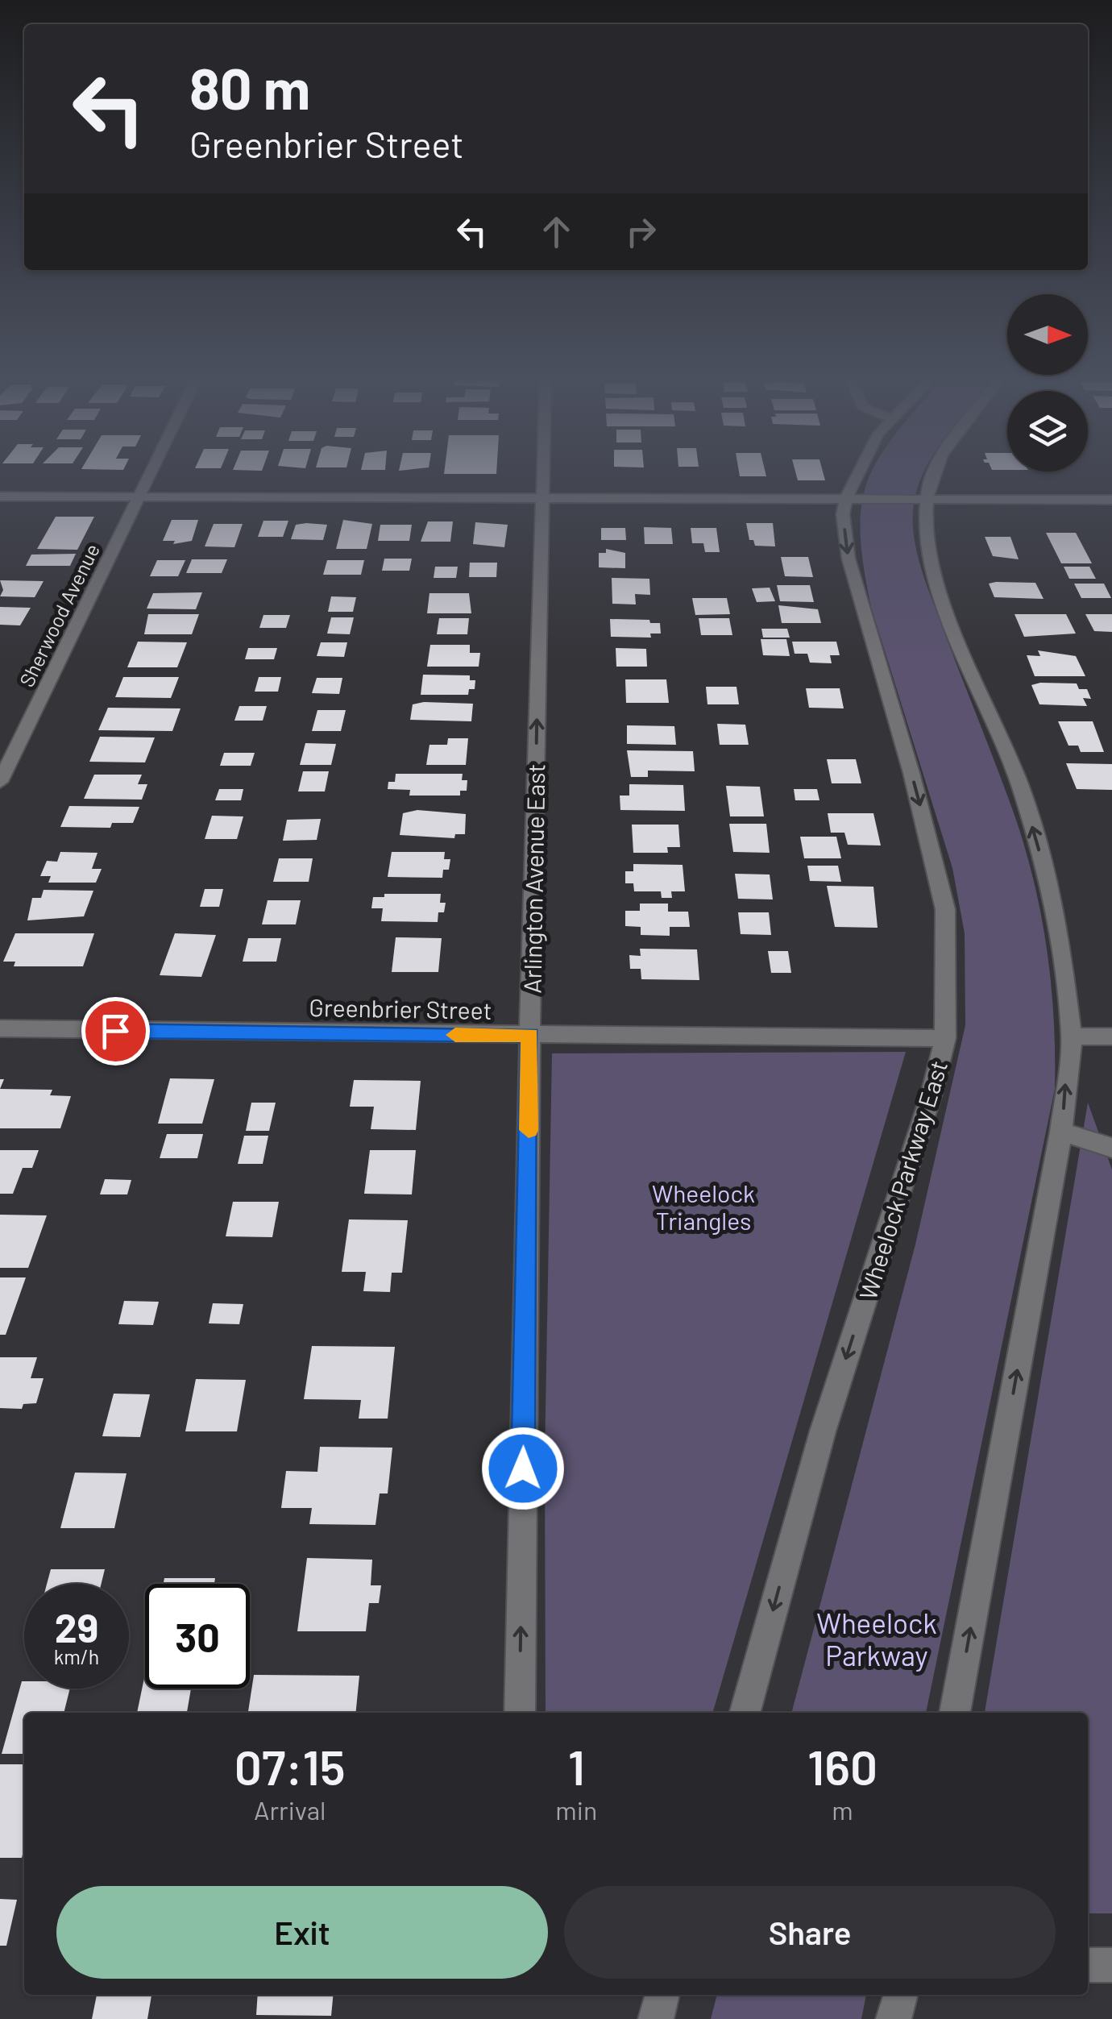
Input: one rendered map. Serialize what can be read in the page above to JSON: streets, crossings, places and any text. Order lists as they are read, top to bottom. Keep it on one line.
{"streets":{"street":["Sherwood Avenue","Arlington Avenue East","Greenbrier Street","Wheelock Parkway East"]},"crossings":[["Arlington Avenue East","Greenbrier Street"],["Greenbrier Street","Wheelock Parkway East"]],"one_way":["Arlington Avenue East"],"parks":["Wheelock Triangles","Wheelock Parkway"],"north":"right","page":{"turn":["80 m","Greenbrier Street"],"speed":"29 km/h","limit":"30","eta":["07:15","Arrival","1","min","160","m"],"buttons":["Exit","Share"]}}
